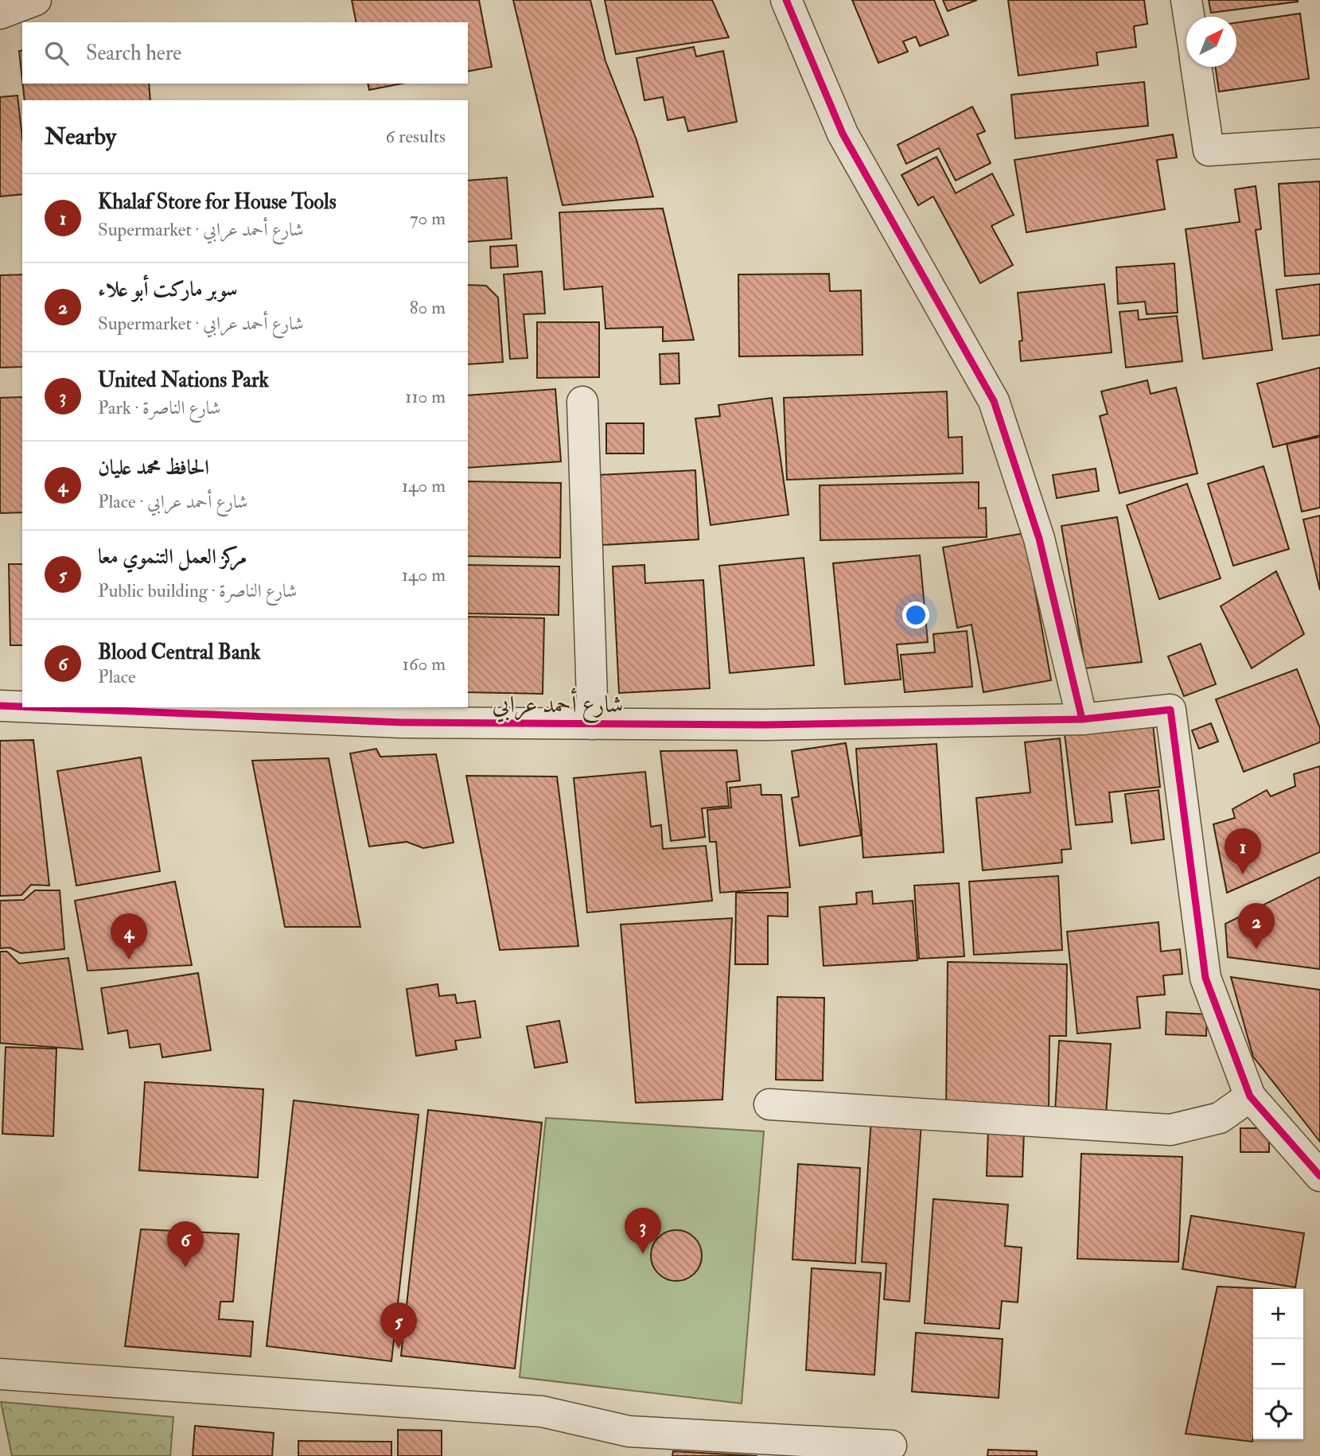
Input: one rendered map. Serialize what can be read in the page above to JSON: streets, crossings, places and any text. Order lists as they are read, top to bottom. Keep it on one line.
{"streets":{"street":["شارع أحمد عرابي"]},"north":"top right","page":{"search":"Search here","heading":["Nearby","6 results"],"list":[{"mark":"1","name":"Khalaf Store for House Tools","note":"Supermarket · شارع أحمد عرابي","value":"70 m"},{"mark":"2","name":"سوبر ماركت أبو علاء","note":"Supermarket · شارع أحمد عرابي","value":"80 m"},{"mark":"3","name":"United Nations Park","note":"Park · شارع الناصرة","value":"110 m"},{"mark":"4","name":"الحافظ محمد عليان","note":"Place · شارع أحمد عرابي","value":"140 m"},{"mark":"5","name":"مركز العمل التنموي معا","note":"Public building · شارع الناصرة","value":"140 m"},{"mark":"6","name":"Blood Central Bank","note":"Place","value":"160 m"}],"pins":["1","2","4","3","6","5"],"map_buttons":["+","−"]}}
